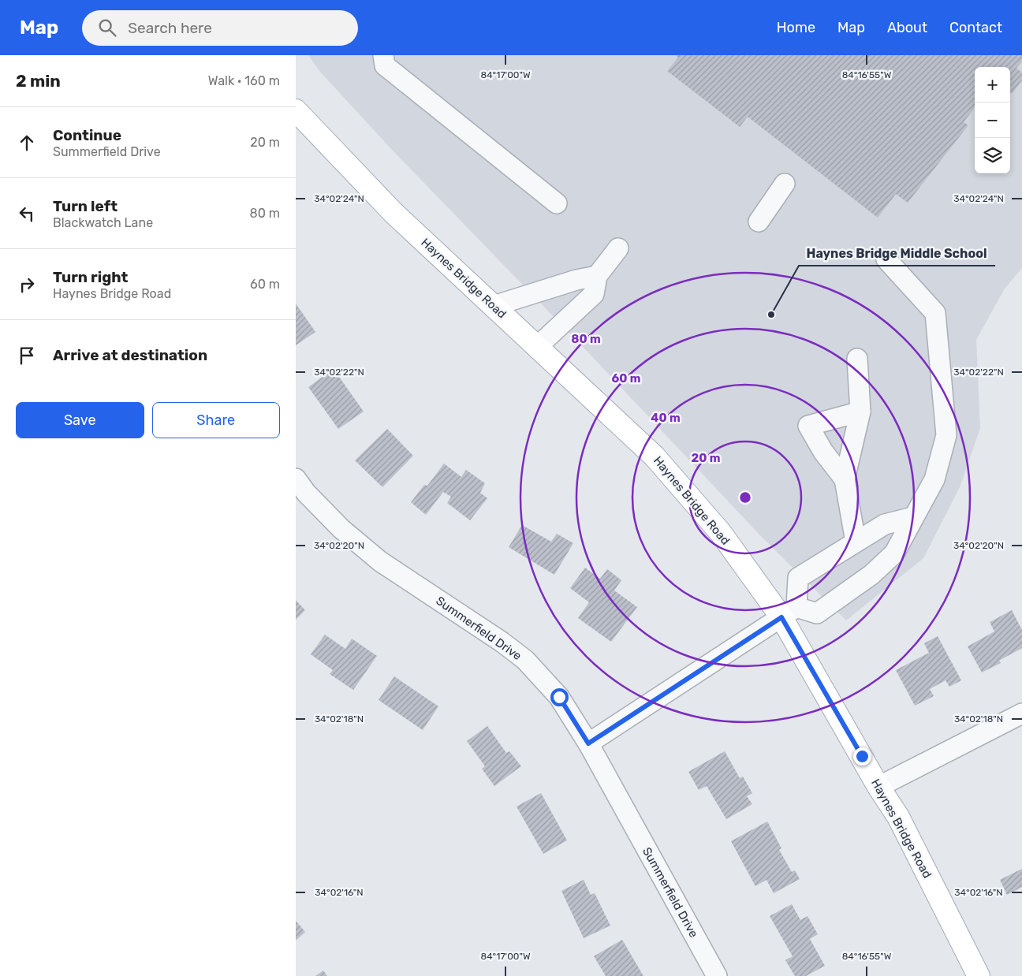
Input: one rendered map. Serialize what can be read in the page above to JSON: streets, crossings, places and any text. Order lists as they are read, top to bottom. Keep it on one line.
{"streets":{"main road":["Haynes Bridge Road"],"street":["Summerfield Drive"]},"places":["Haynes Bridge Middle School"],"page":{"header":"Map","search":"Search here","nav":["Home","Map","About","Contact"],"heading":["2 min","Walk · 160 m"],"map_buttons":["+","−"],"list":[["Continue","Summerfield Drive","20 m"],["Turn left","Blackwatch Lane","80 m"],["Turn right","Haynes Bridge Road","60 m"],"Arrive at destination"],"buttons":["Save","Share"]},"coordinates":["84°17'00\"W","84°16'55\"W","34°02'24\"N","34°02'22\"N","34°02'20\"N","34°02'18\"N","34°02'16\"N"],"rings":["80 m","60 m","40 m","20 m"]}
